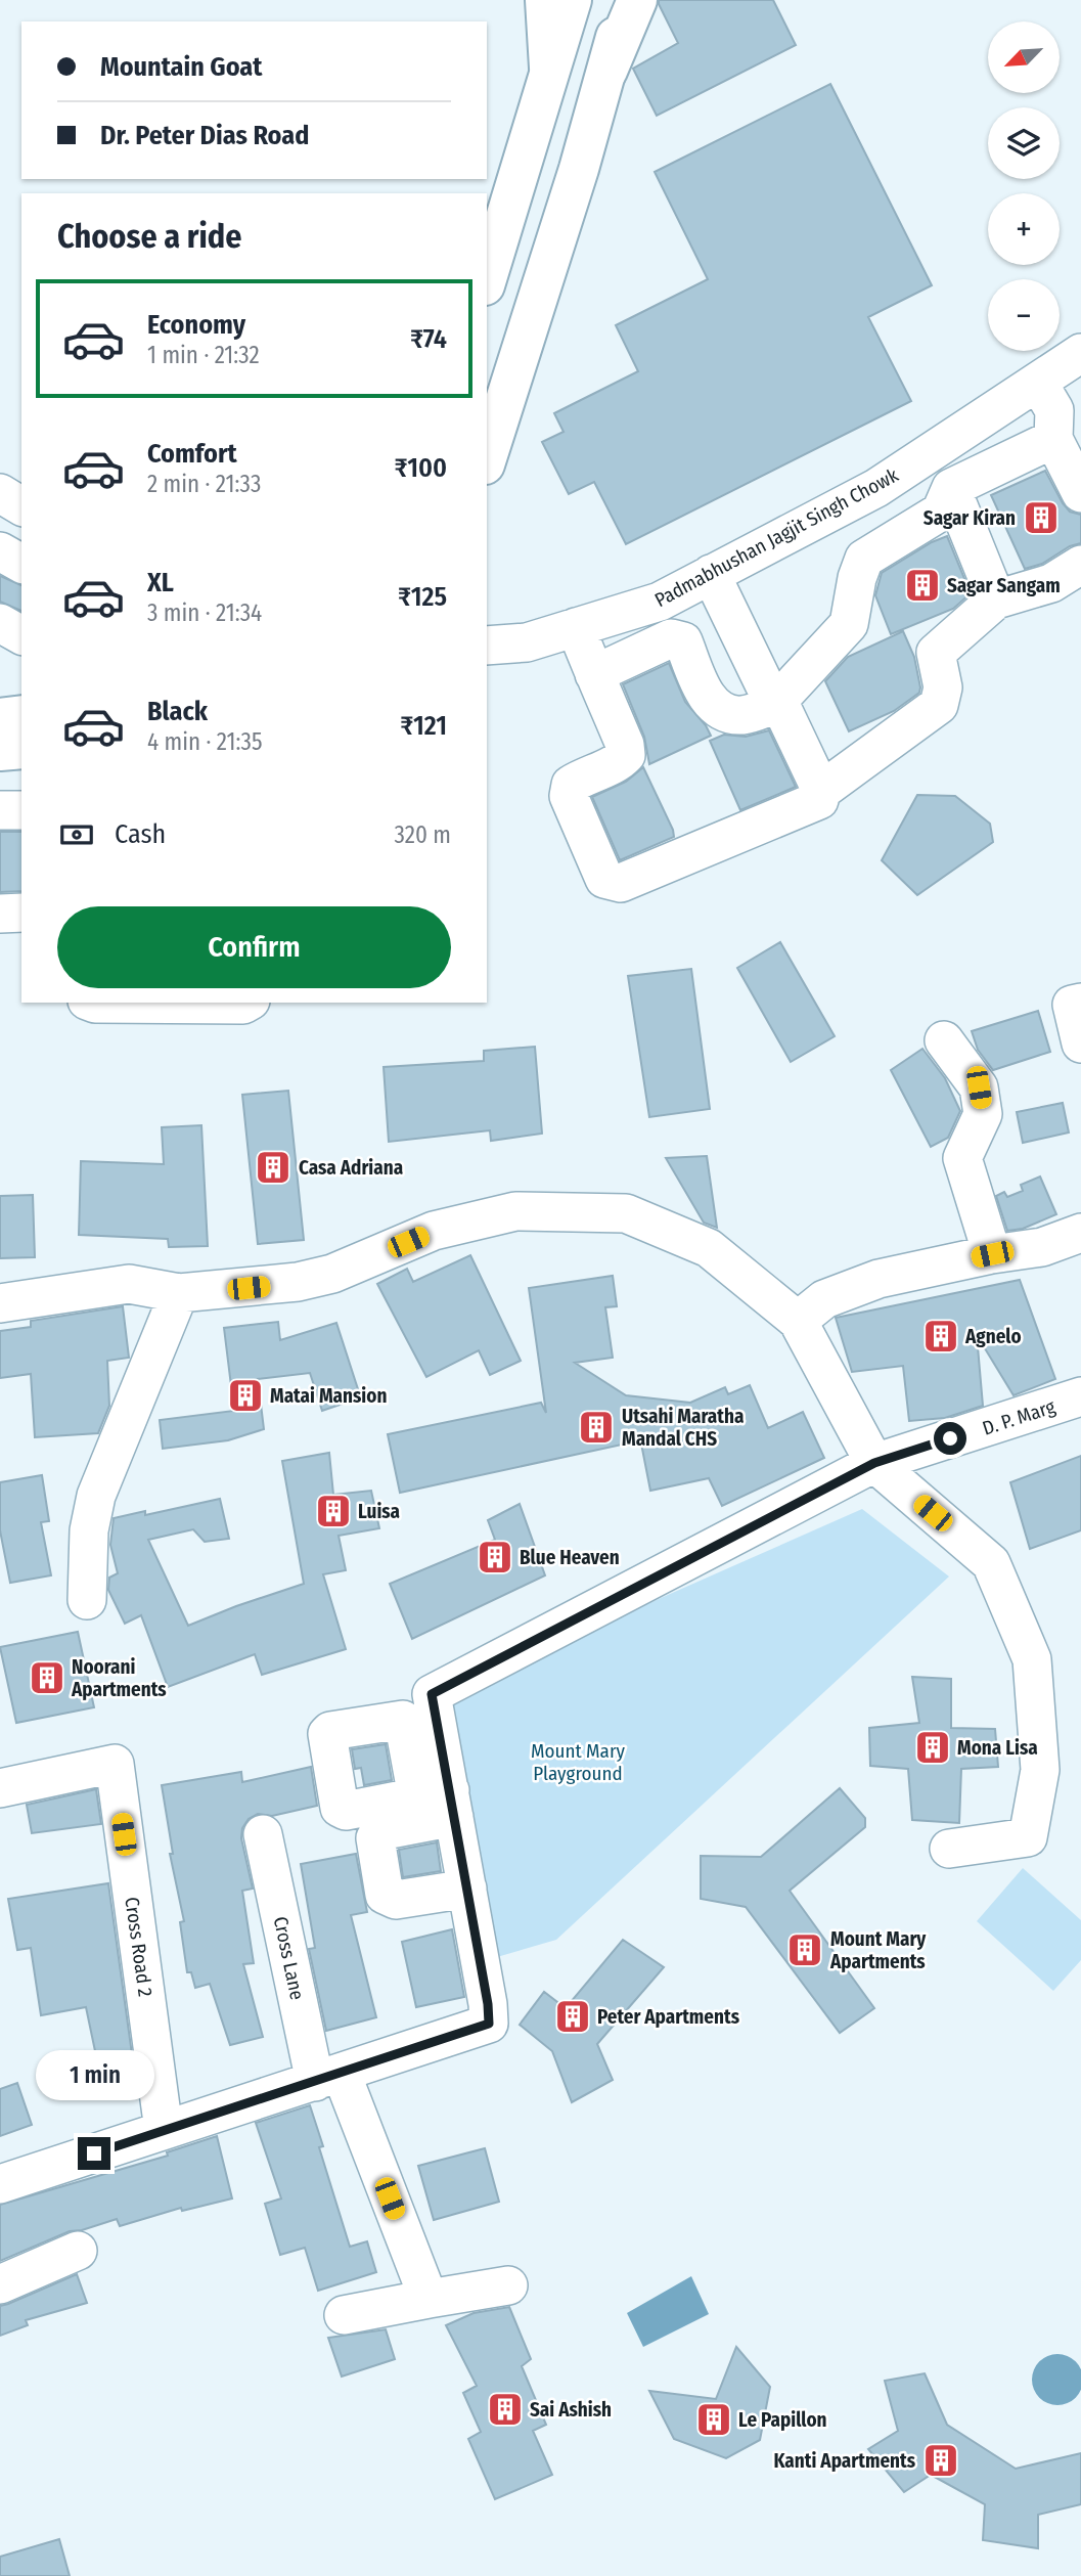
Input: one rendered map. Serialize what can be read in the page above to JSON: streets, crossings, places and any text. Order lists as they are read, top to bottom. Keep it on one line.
{"streets":{"street":["Padmabhushan Jagjit Singh Chowk","D. P. Marg","Cross Road 2","Cross Lane"]},"parks":["Mount Mary Playground"],"places":{"building":["Sagar Kiran","Sagar Sangam","Casa Adriana","Agnelo","Matai Mansion","Utsahi Maratha Mandal CHS","Luisa","Blue Heaven","Noorani Apartments","Mona Lisa","Mount Mary Apartments","Peter Apartments","Sai Ashish","Le Papillon","Kanti Apartments"]},"north":"bottom left","page":{"map_buttons":["+","−"],"banner":["Mountain Goat","Dr. Peter Dias Road"],"heading":"Choose a ride","list":[{"name":"Economy","note":"1 min · 21:32","value":"₹74"},{"name":"Comfort","note":"2 min · 21:33","value":"₹100"},{"name":"XL","note":"3 min · 21:34","value":"₹125"},{"name":"Black","note":"4 min · 21:35","value":"₹121"}],"pay":["Cash","320 m"],"buttons":"Confirm","bubble":"1 min"}}
